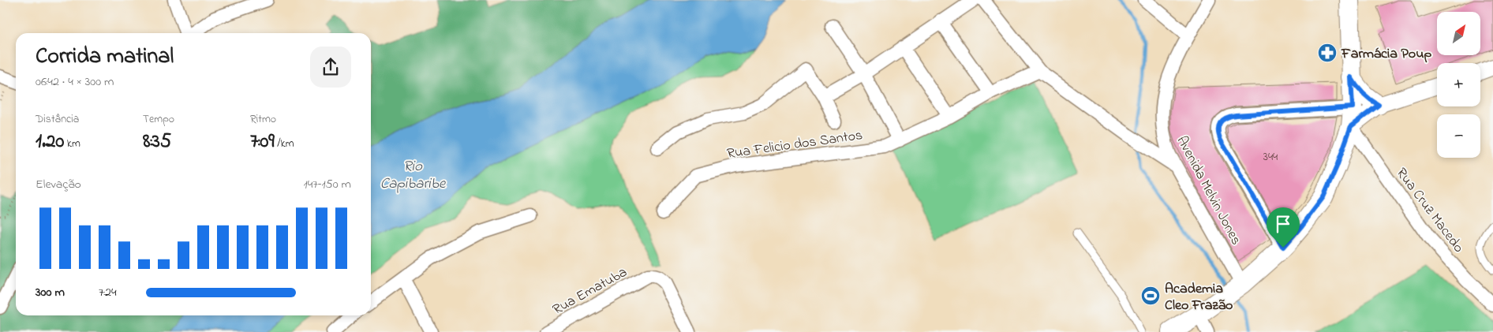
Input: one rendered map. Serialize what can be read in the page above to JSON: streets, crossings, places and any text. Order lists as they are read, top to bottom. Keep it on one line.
{"streets":{"street":["Rua Felicio dos Santos","Avenida Melvin Jones","Rua Cruz Macedo","Rua Ematuba"]},"water":["Rio Capibaribe"],"places":{"pharmacy":["Farmácia Poup"],"sports":["Academia Cleo Frazão"]},"house_numbers":["344"],"north":"top right","page":{"map_buttons":["+","−"],"heading":["Corrida matinal","06:42 · 4 × 300 m"],"stats":[["Distância","1.20 km"],["Tempo","8:35"],["Ritmo","7:09 /km"]],"chart":["Elevação","147–150 m"],"list":[{"name":"300 m","note":"7:24"}]}}
